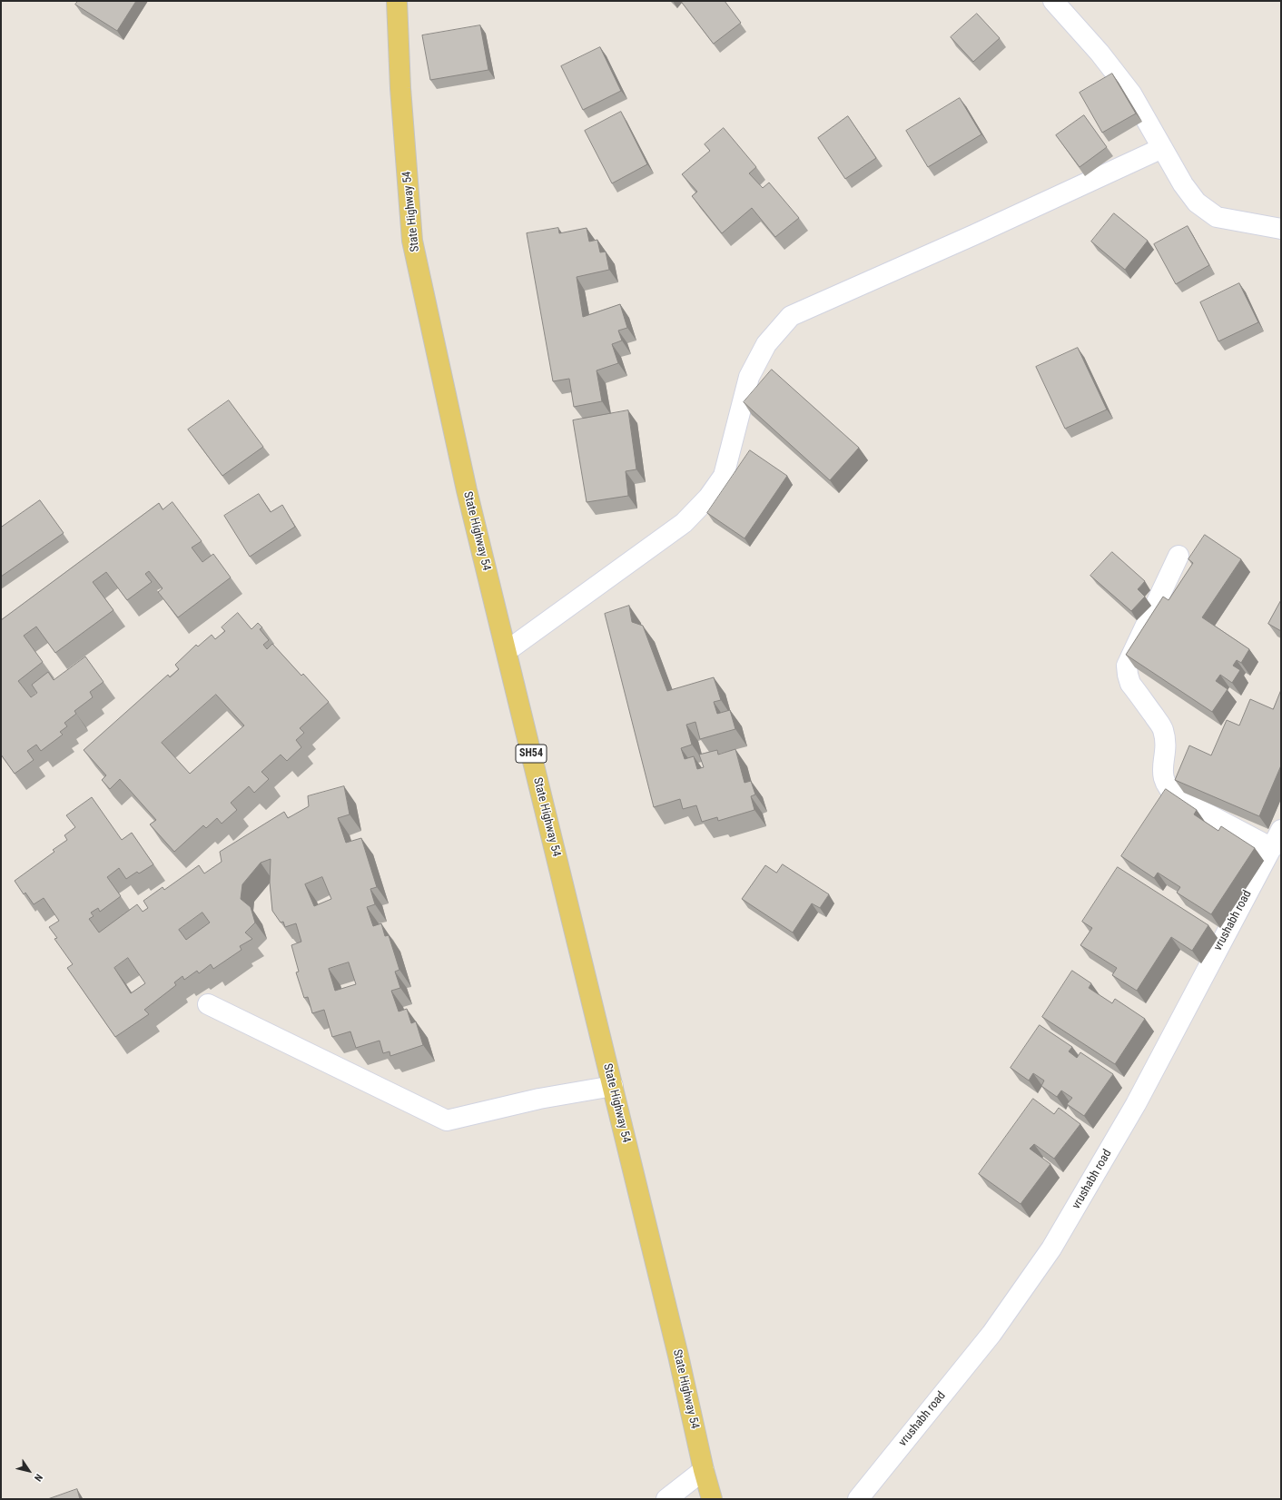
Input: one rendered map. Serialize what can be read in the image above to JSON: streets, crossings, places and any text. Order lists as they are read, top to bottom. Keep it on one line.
{"streets":{"main road":["State Highway 54","SH54"],"street":["vrushabh road"]},"north":"bottom right"}
